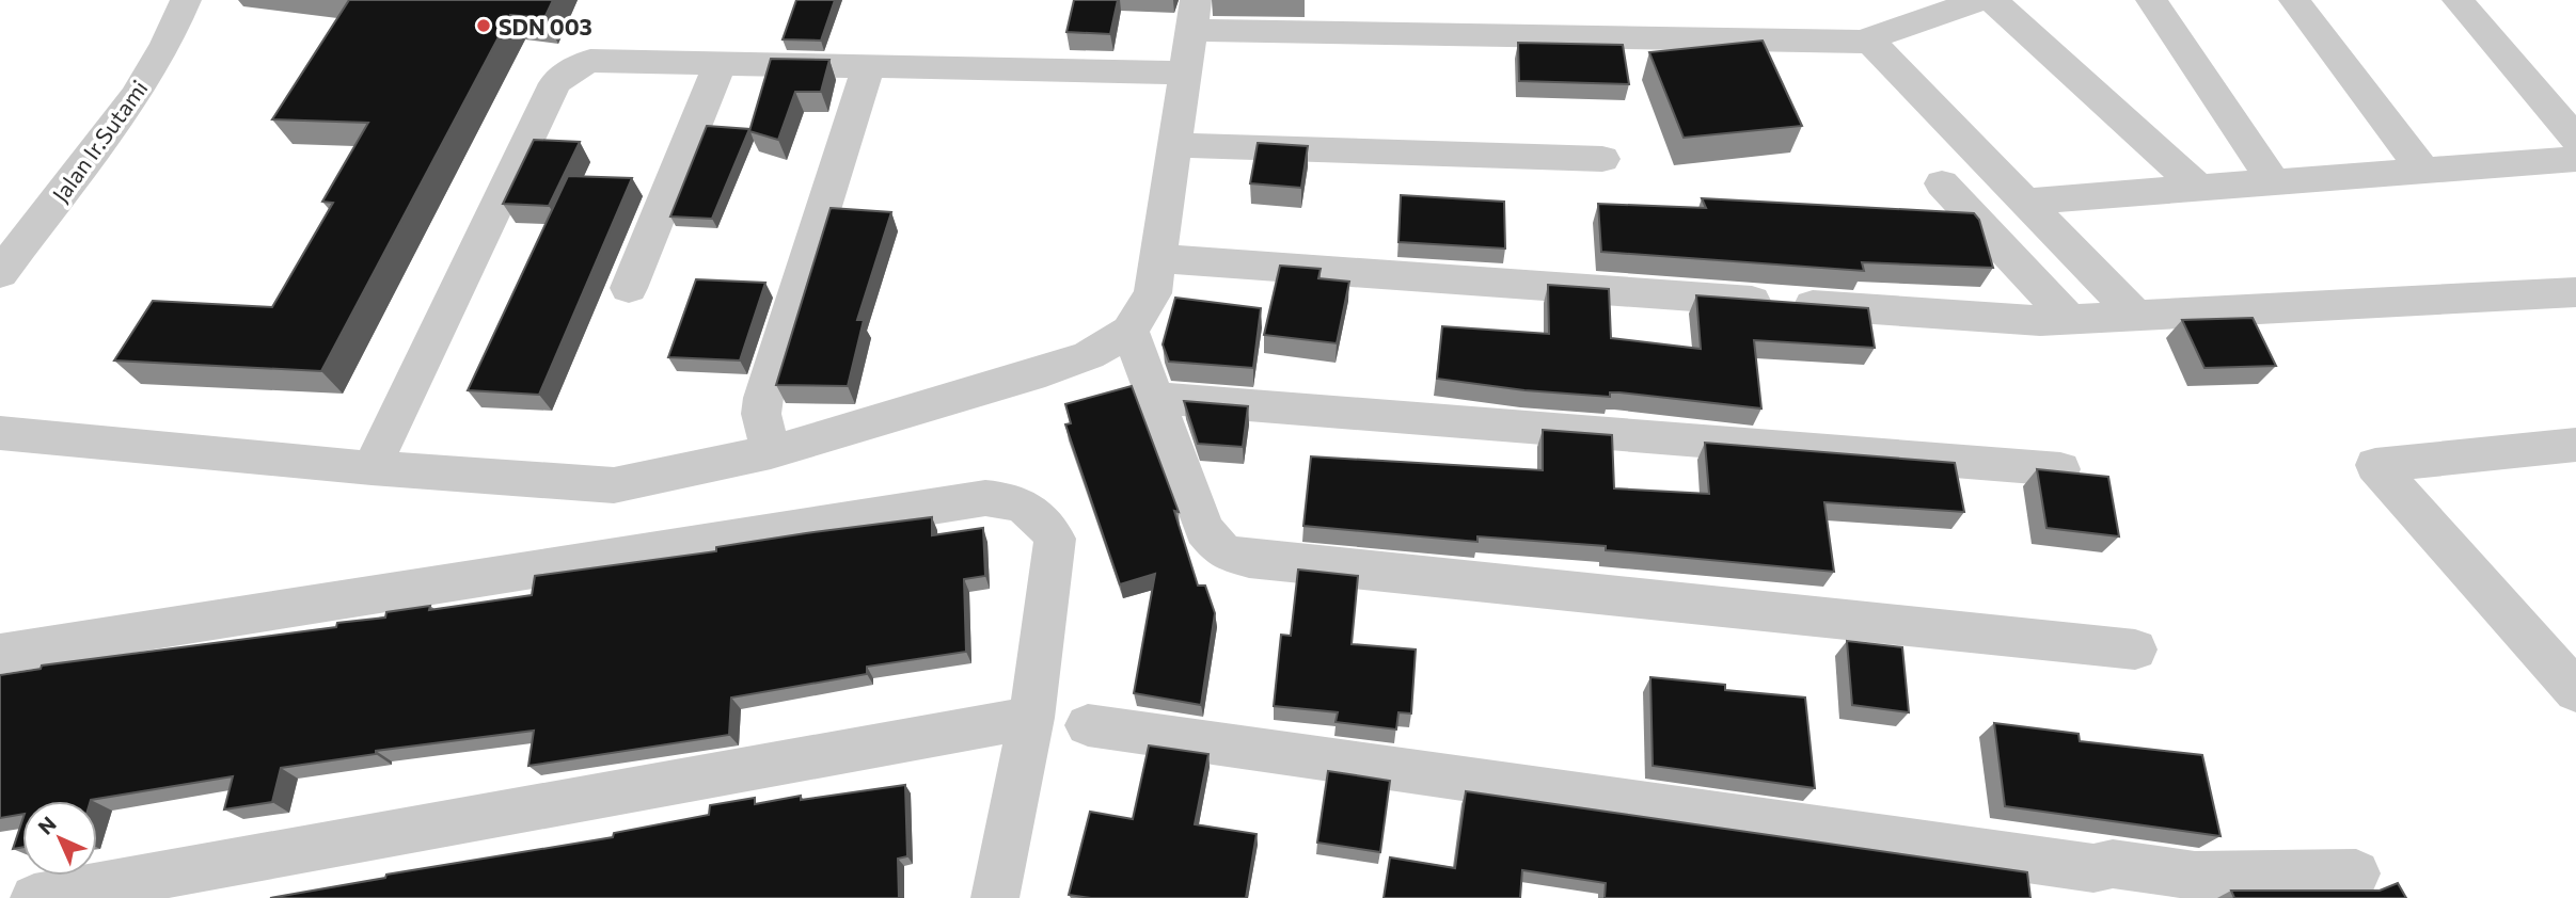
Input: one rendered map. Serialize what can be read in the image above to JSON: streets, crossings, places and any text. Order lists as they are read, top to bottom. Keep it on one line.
{"streets":{"street":["Jalan Ir.Sutami"]},"places":["SDN 003"],"north":"top left"}
